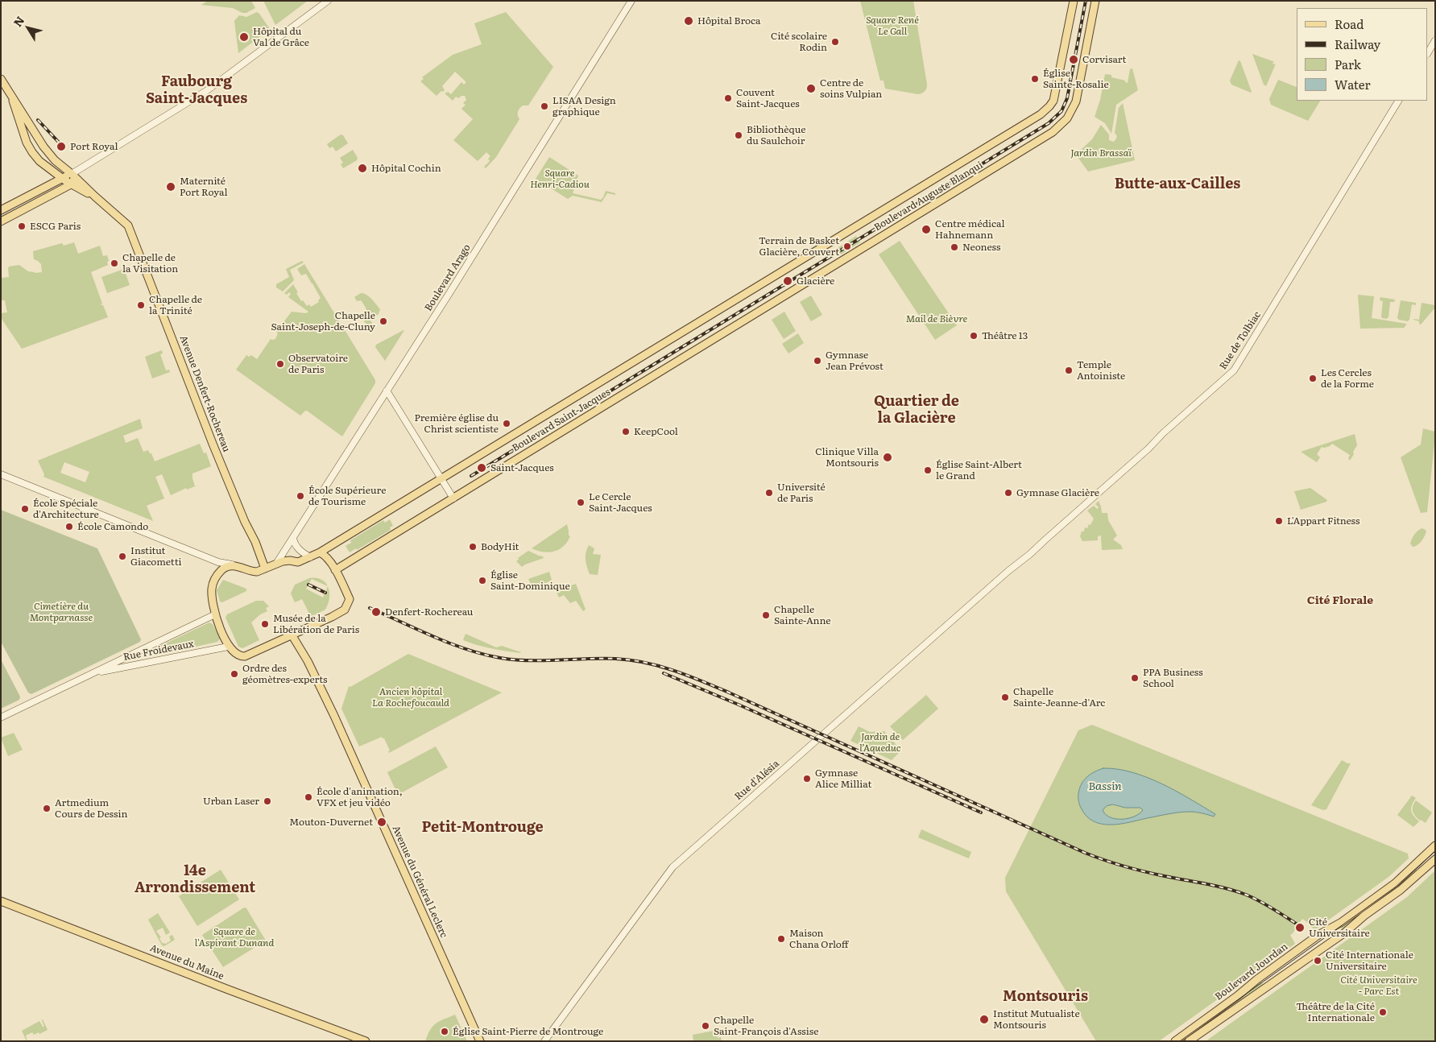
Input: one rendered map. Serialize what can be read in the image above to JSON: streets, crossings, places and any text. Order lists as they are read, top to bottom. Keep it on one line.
{"streets":{"main road":["Boulevard Auguste Blanqui","Boulevard Arago","Rue de Tolbiac","Avenue Denfert-Rochereau","Boulevard Saint-Jacques","Rue Froidevaux","Rue d'Alésia","Avenue du Général Leclerc","Avenue du Maine","Boulevard Jourdan"]},"crossings":[["Boulevard Auguste Blanqui","Boulevard Saint-Jacques"],["Boulevard Arago","Boulevard Saint-Jacques"],["Rue de Tolbiac","Rue d'Alésia"],["Avenue Denfert-Rochereau","Boulevard Saint-Jacques"]],"districts":["Faubourg Saint-Jacques","Butte-aux-Cailles","Quartier de la Glacière","Cité Florale","Petit-Montrouge","14e Arrondissement","Montsouris"],"water":["Bassin"],"parks":["Square René Le Gall","Jardin Brassaï","Square Henri-Cadiou","Mail de Bièvre","Cimetière du Montparnasse","Ancien hôpital La Rochefoucauld","Jardin de l’Aqueduc","Square de l'Aspirant Dunand","Cité Universitaire - Parc Est"],"places":["Hôpital Broca","Hôpital du Val de Grâce","Cité scolaire Rodin","Corvisart","Église Sainte-Rosalie","Centre de soins Vulpian","Couvent Saint-Jacques","LISAA Design graphique","Bibliothèque du Saulchoir","Port Royal","Hôpital Cochin","Maternité Port Royal","ESCG Paris","Centre médical Hahnemann","Terrain de Basket Glacière, Couvert","Neoness","Chapelle de la Visitation","Glacière","Chapelle de la Trinité","Chapelle Saint-Joseph-de-Cluny","Théâtre 13","Gymnase Jean Prévost","Observatoire de Paris","Temple Antoiniste","Les Cercles de la Forme","Première église du Christ scientiste","KeepCool","Clinique Villa Montsouris","Saint-Jacques","Église Saint-Albert le Grand","Université de Paris","Gymnase Glacière","École Supérieure de Tourisme","Le Cercle Saint-Jacques","École Spéciale d'Architecture","L'Appart Fitness","École Camondo","BodyHit","Institut Giacometti","Église Saint-Dominique","Denfert-Rochereau","Chapelle Sainte-Anne","Musée de la Libération de Paris","Ordre des géomètres-experts","PPA Business School","Chapelle Sainte-Jeanne-d'Arc","Gymnase Alice Milliat","École d'animation, VFX et jeu vidéo","Urban Laser","Artmedium Cours de Dessin","Mouton-Duvernet","Cité Universitaire","Maison Chana Orloff","Cité Internationale Universitaire","Théâtre de la Cité Internationale","Institut Mutualiste Montsouris","Chapelle Saint-François d'Assise","Église Saint-Pierre de Montrouge"],"legend":["Road","Railway","Park","Water"],"north":"top left"}
